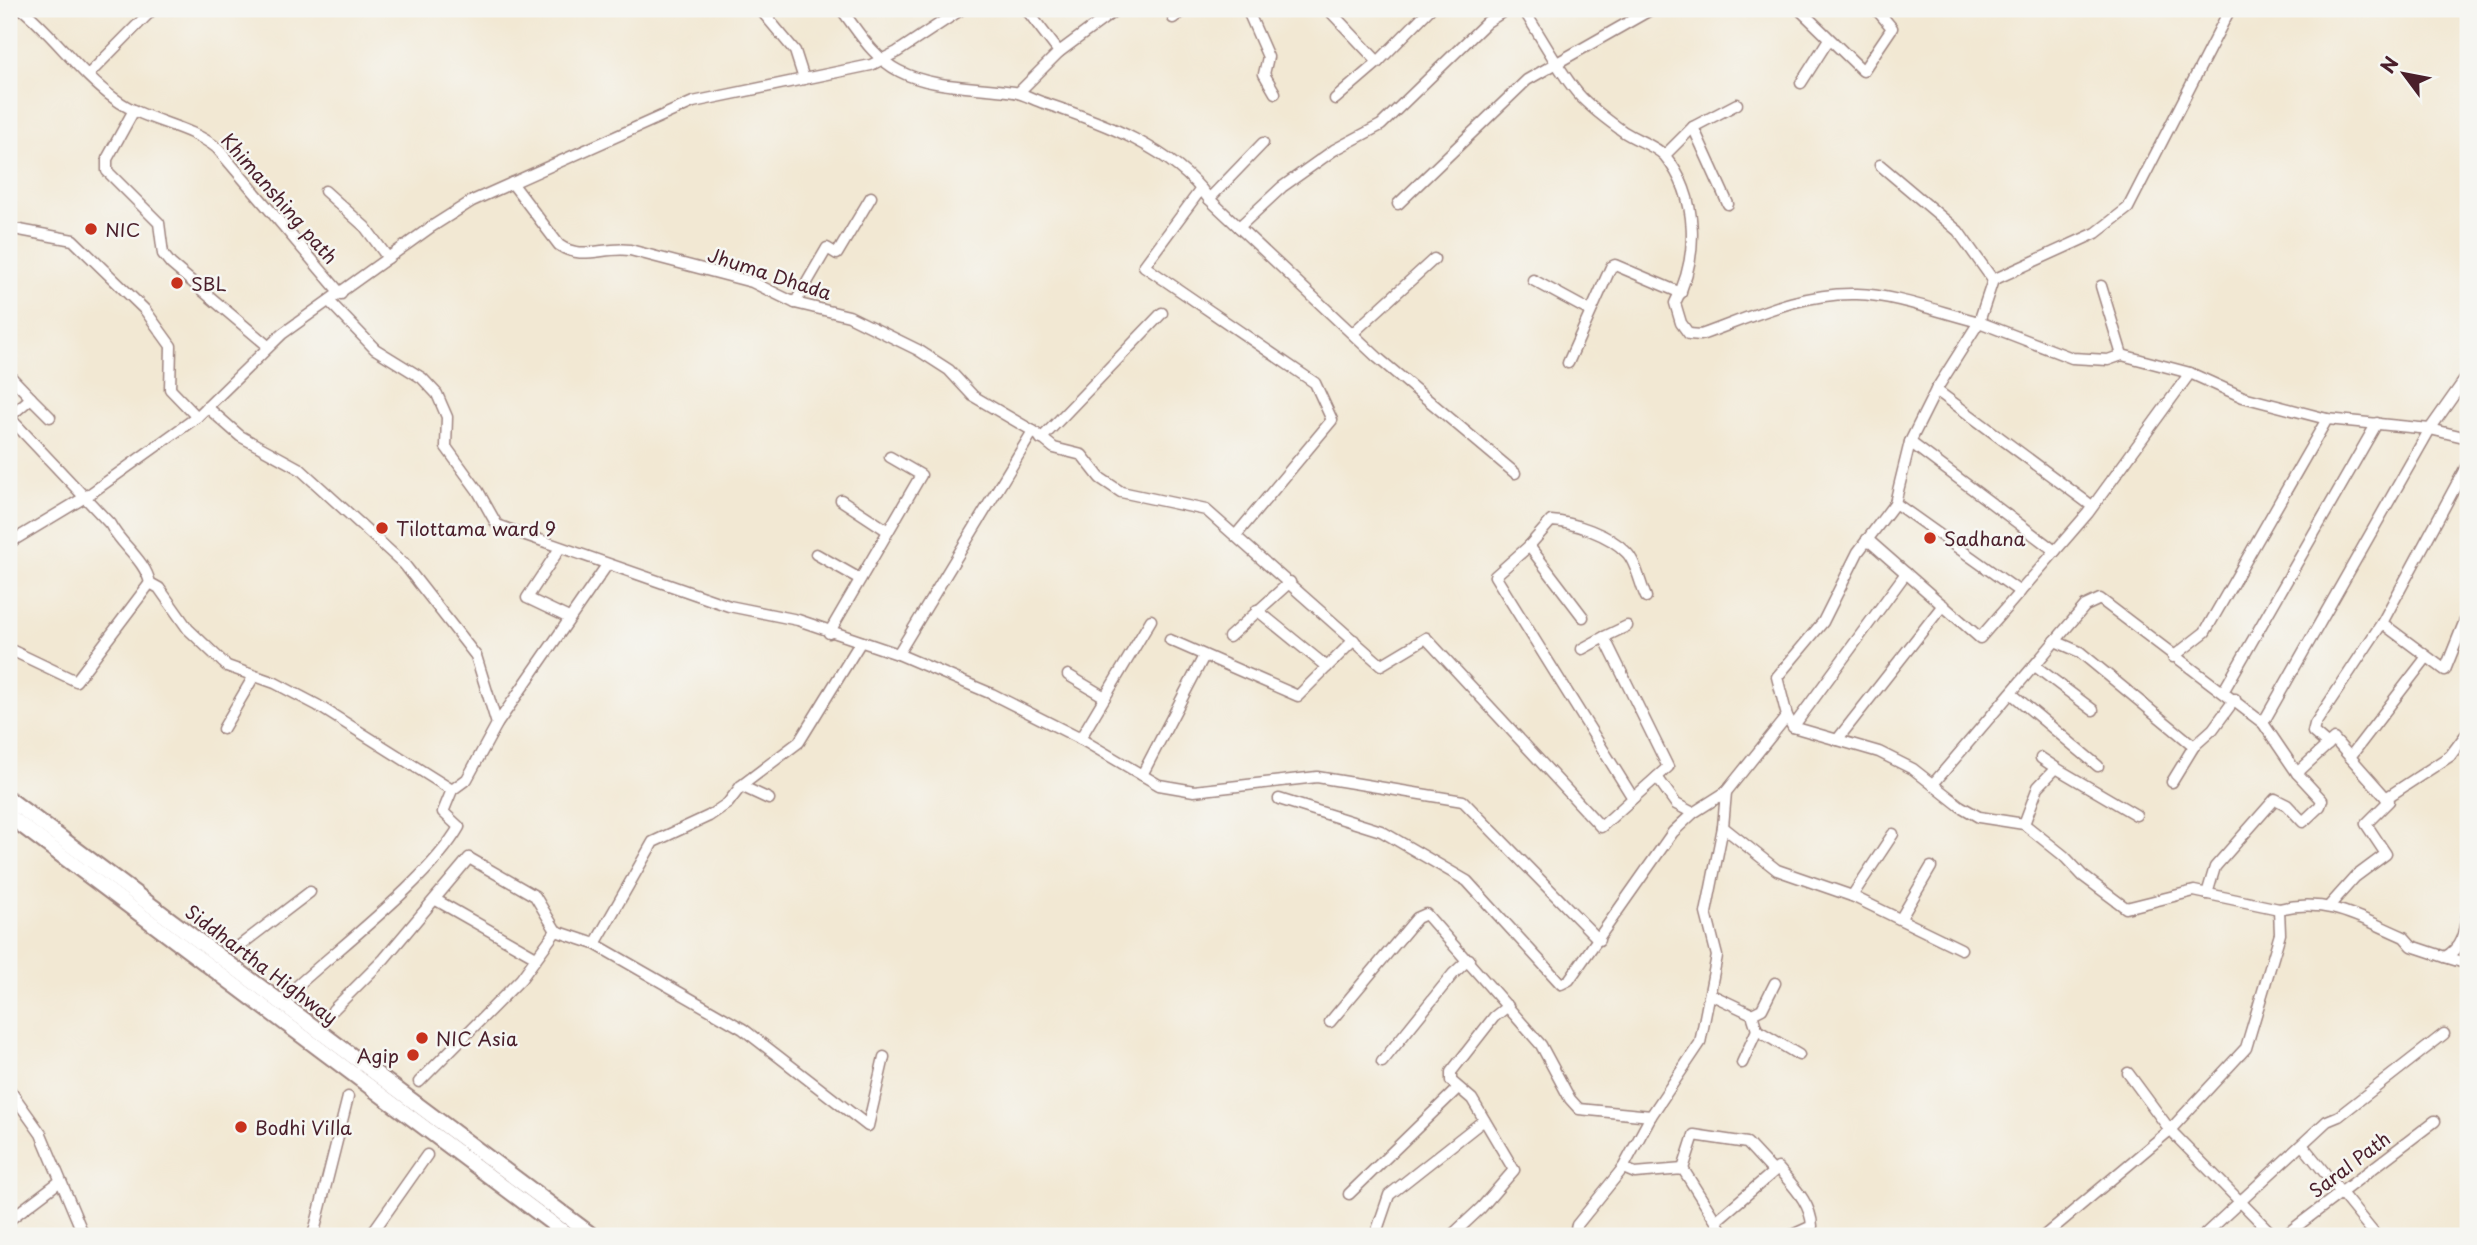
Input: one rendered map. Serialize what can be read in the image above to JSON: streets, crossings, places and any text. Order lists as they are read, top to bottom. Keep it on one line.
{"streets":{"highway":["Siddhartha Highway"],"street":["Khimanshing path","Jhuma Dhada","Saral Path"]},"places":["NIC","SBL","Tilottama ward 9","Sadhana","NIC Asia","Agip","Bodhi Villa"],"north":"top left"}
